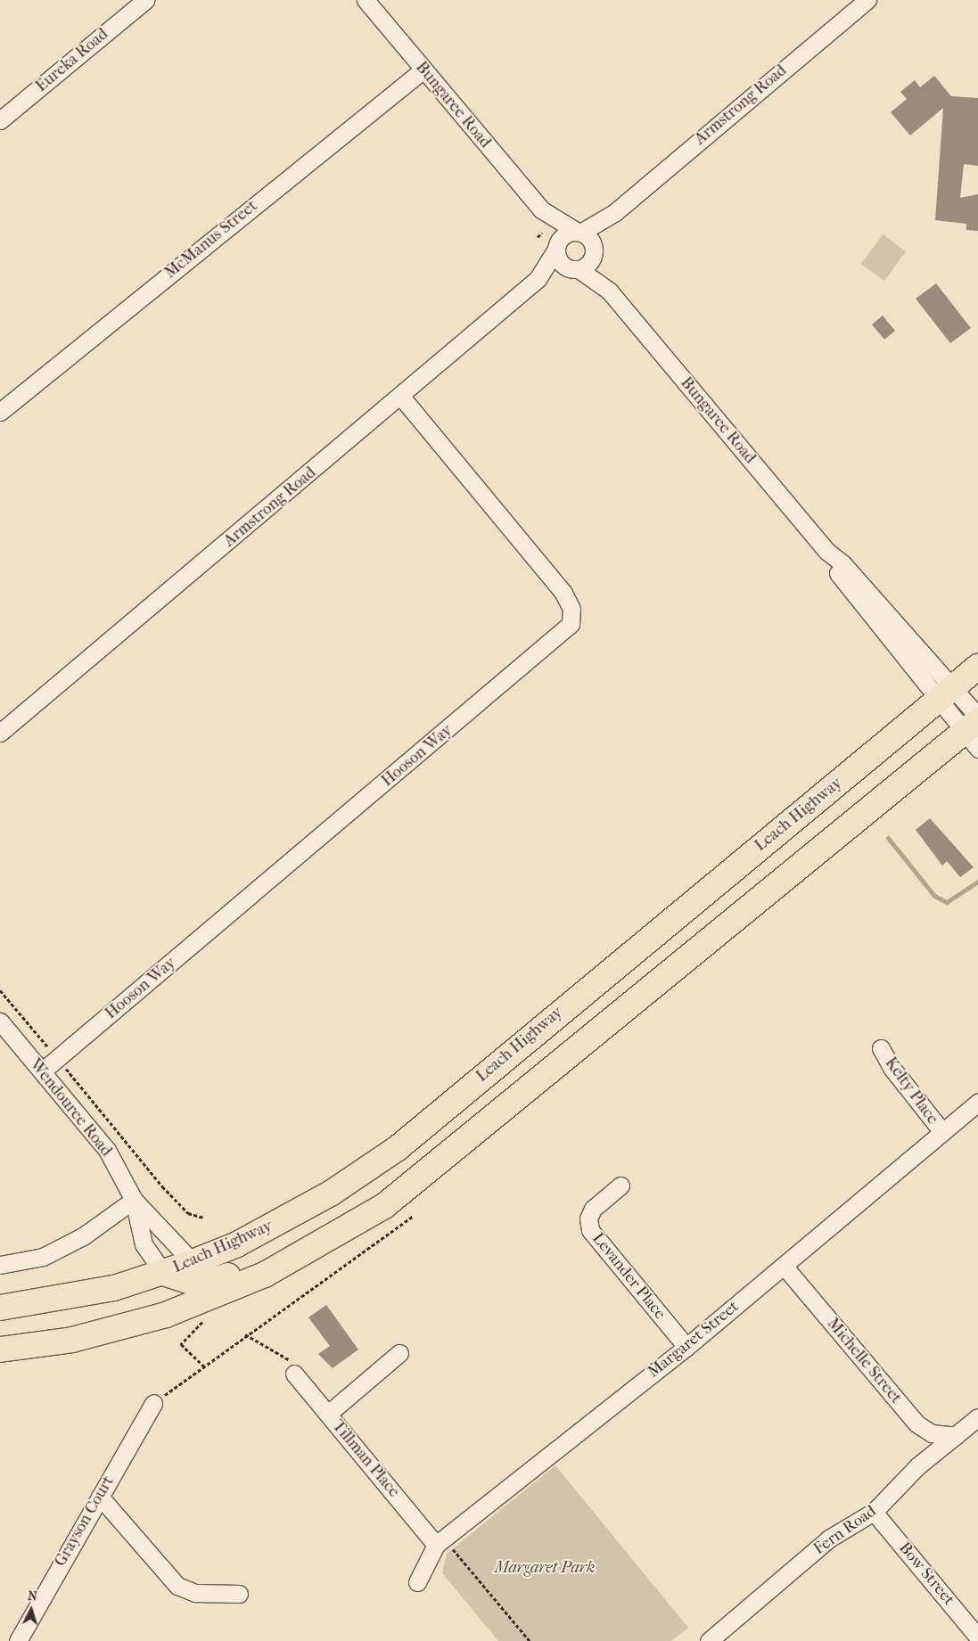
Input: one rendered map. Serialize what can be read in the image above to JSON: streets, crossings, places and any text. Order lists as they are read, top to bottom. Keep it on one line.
{"streets":{"highway":["Leach Highway"],"street":["Eureka Road","Bungaree Road","Armstrong Road","McManus Street","Hooson Way","Kelty Place","Wendouree Road","Levander Place","Margaret Street","Michelle Street","Tillman Place","Grayson Court","Fern Road","Bow Street"]},"crossings":[["Bungaree Road","Armstrong Road"],["Bungaree Road","McManus Street"],["Bungaree Road","Leach Highway"],["Armstrong Road","Hooson Way"],["Hooson Way","Wendouree Road"],["Leach Highway","Wendouree Road"],["Kelty Place","Margaret Street"],["Levander Place","Margaret Street"],["Margaret Street","Michelle Street"],["Margaret Street","Tillman Place"],["Michelle Street","Fern Road"],["Fern Road","Bow Street"]],"parks":["Margaret Park"],"north":"top"}
